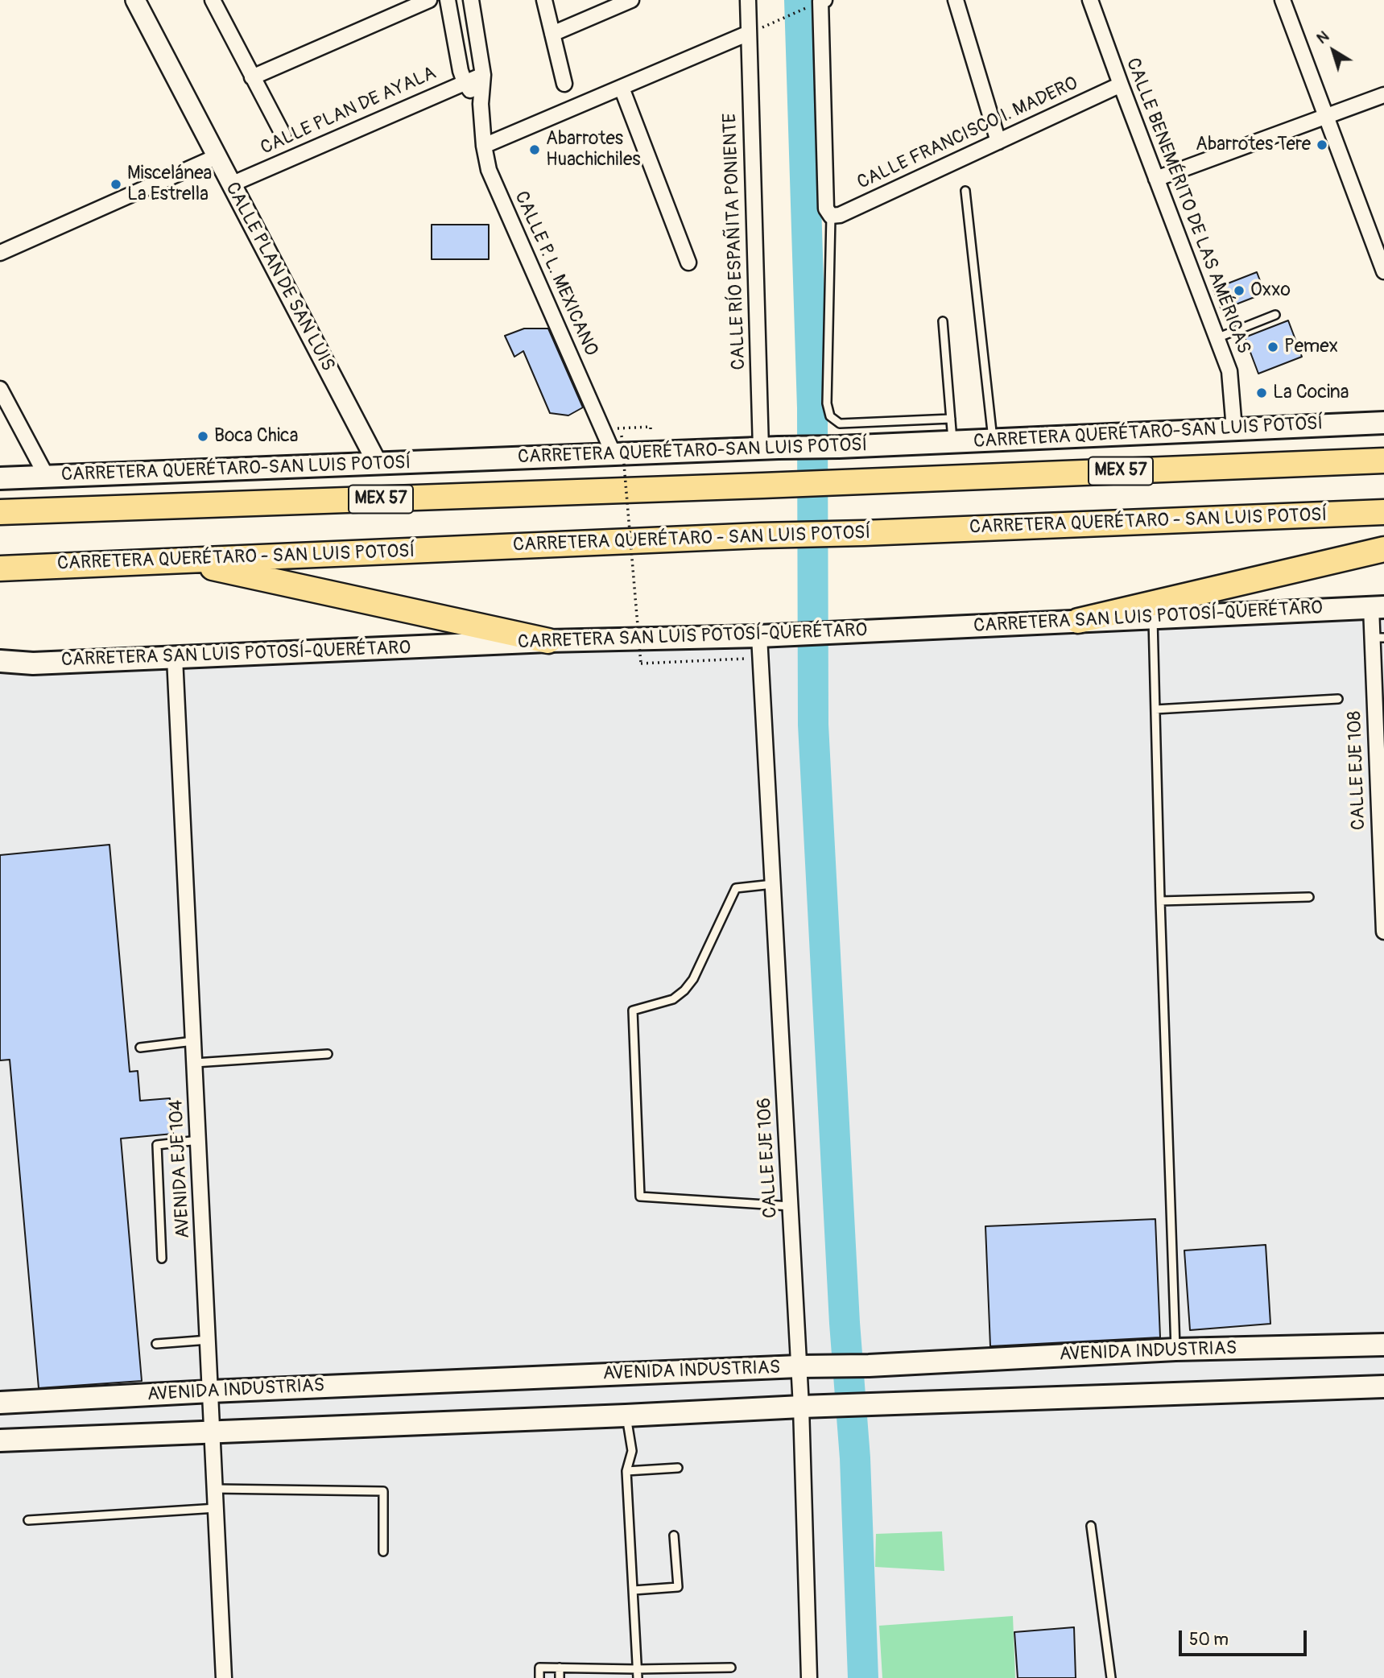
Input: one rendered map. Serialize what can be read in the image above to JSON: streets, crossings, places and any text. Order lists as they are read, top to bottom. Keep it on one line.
{"streets":{"highway":["MEX 57","CARRETERA QUERÉTARO - SAN LUIS POTOSÍ"],"main road":["CARRETERA QUERÉTARO-SAN LUIS POTOSÍ","CARRETERA SAN LUIS POTOSÍ-QUERÉTARO","AVENIDA INDUSTRIAS"],"street":["CALLE PLAN DE AYALA","CALLE FRANCISCO I. MADERO","CALLE BENEMÉRITO DE LAS AMÉRICAS","CALLE RÍO ESPAÑITA PONIENTE","CALLE P. L. MEXICANO","CALLE PLAN DE SAN LUIS","CALLE EJE 108","CALLE EJE 106","AVENIDA EJE 104"]},"crossings":[["CALLE PLAN DE AYALA","CALLE P. L. MEXICANO"],["CALLE PLAN DE AYALA","CALLE PLAN DE SAN LUIS"],["CALLE FRANCISCO I. MADERO","CALLE BENEMÉRITO DE LAS AMÉRICAS"],["CALLE BENEMÉRITO DE LAS AMÉRICAS","CARRETERA QUERÉTARO-SAN LUIS POTOSÍ"],["CALLE RÍO ESPAÑITA PONIENTE","CARRETERA QUERÉTARO-SAN LUIS POTOSÍ"],["CALLE P. L. MEXICANO","CARRETERA QUERÉTARO-SAN LUIS POTOSÍ"],["CALLE PLAN DE SAN LUIS","CARRETERA QUERÉTARO-SAN LUIS POTOSÍ"],["CARRETERA SAN LUIS POTOSÍ-QUERÉTARO","CALLE EJE 108"],["CARRETERA SAN LUIS POTOSÍ-QUERÉTARO","CALLE EJE 106"],["CARRETERA SAN LUIS POTOSÍ-QUERÉTARO","AVENIDA EJE 104"],["CALLE EJE 106","AVENIDA INDUSTRIAS"],["AVENIDA EJE 104","AVENIDA INDUSTRIAS"]],"places":["Abarrotes Tere","Abarrotes Huachichiles","Miscelánea La Estrella","Oxxo","Pemex","La Cocina","Boca Chica"],"scale_bar":"50 m","north":"top left"}
